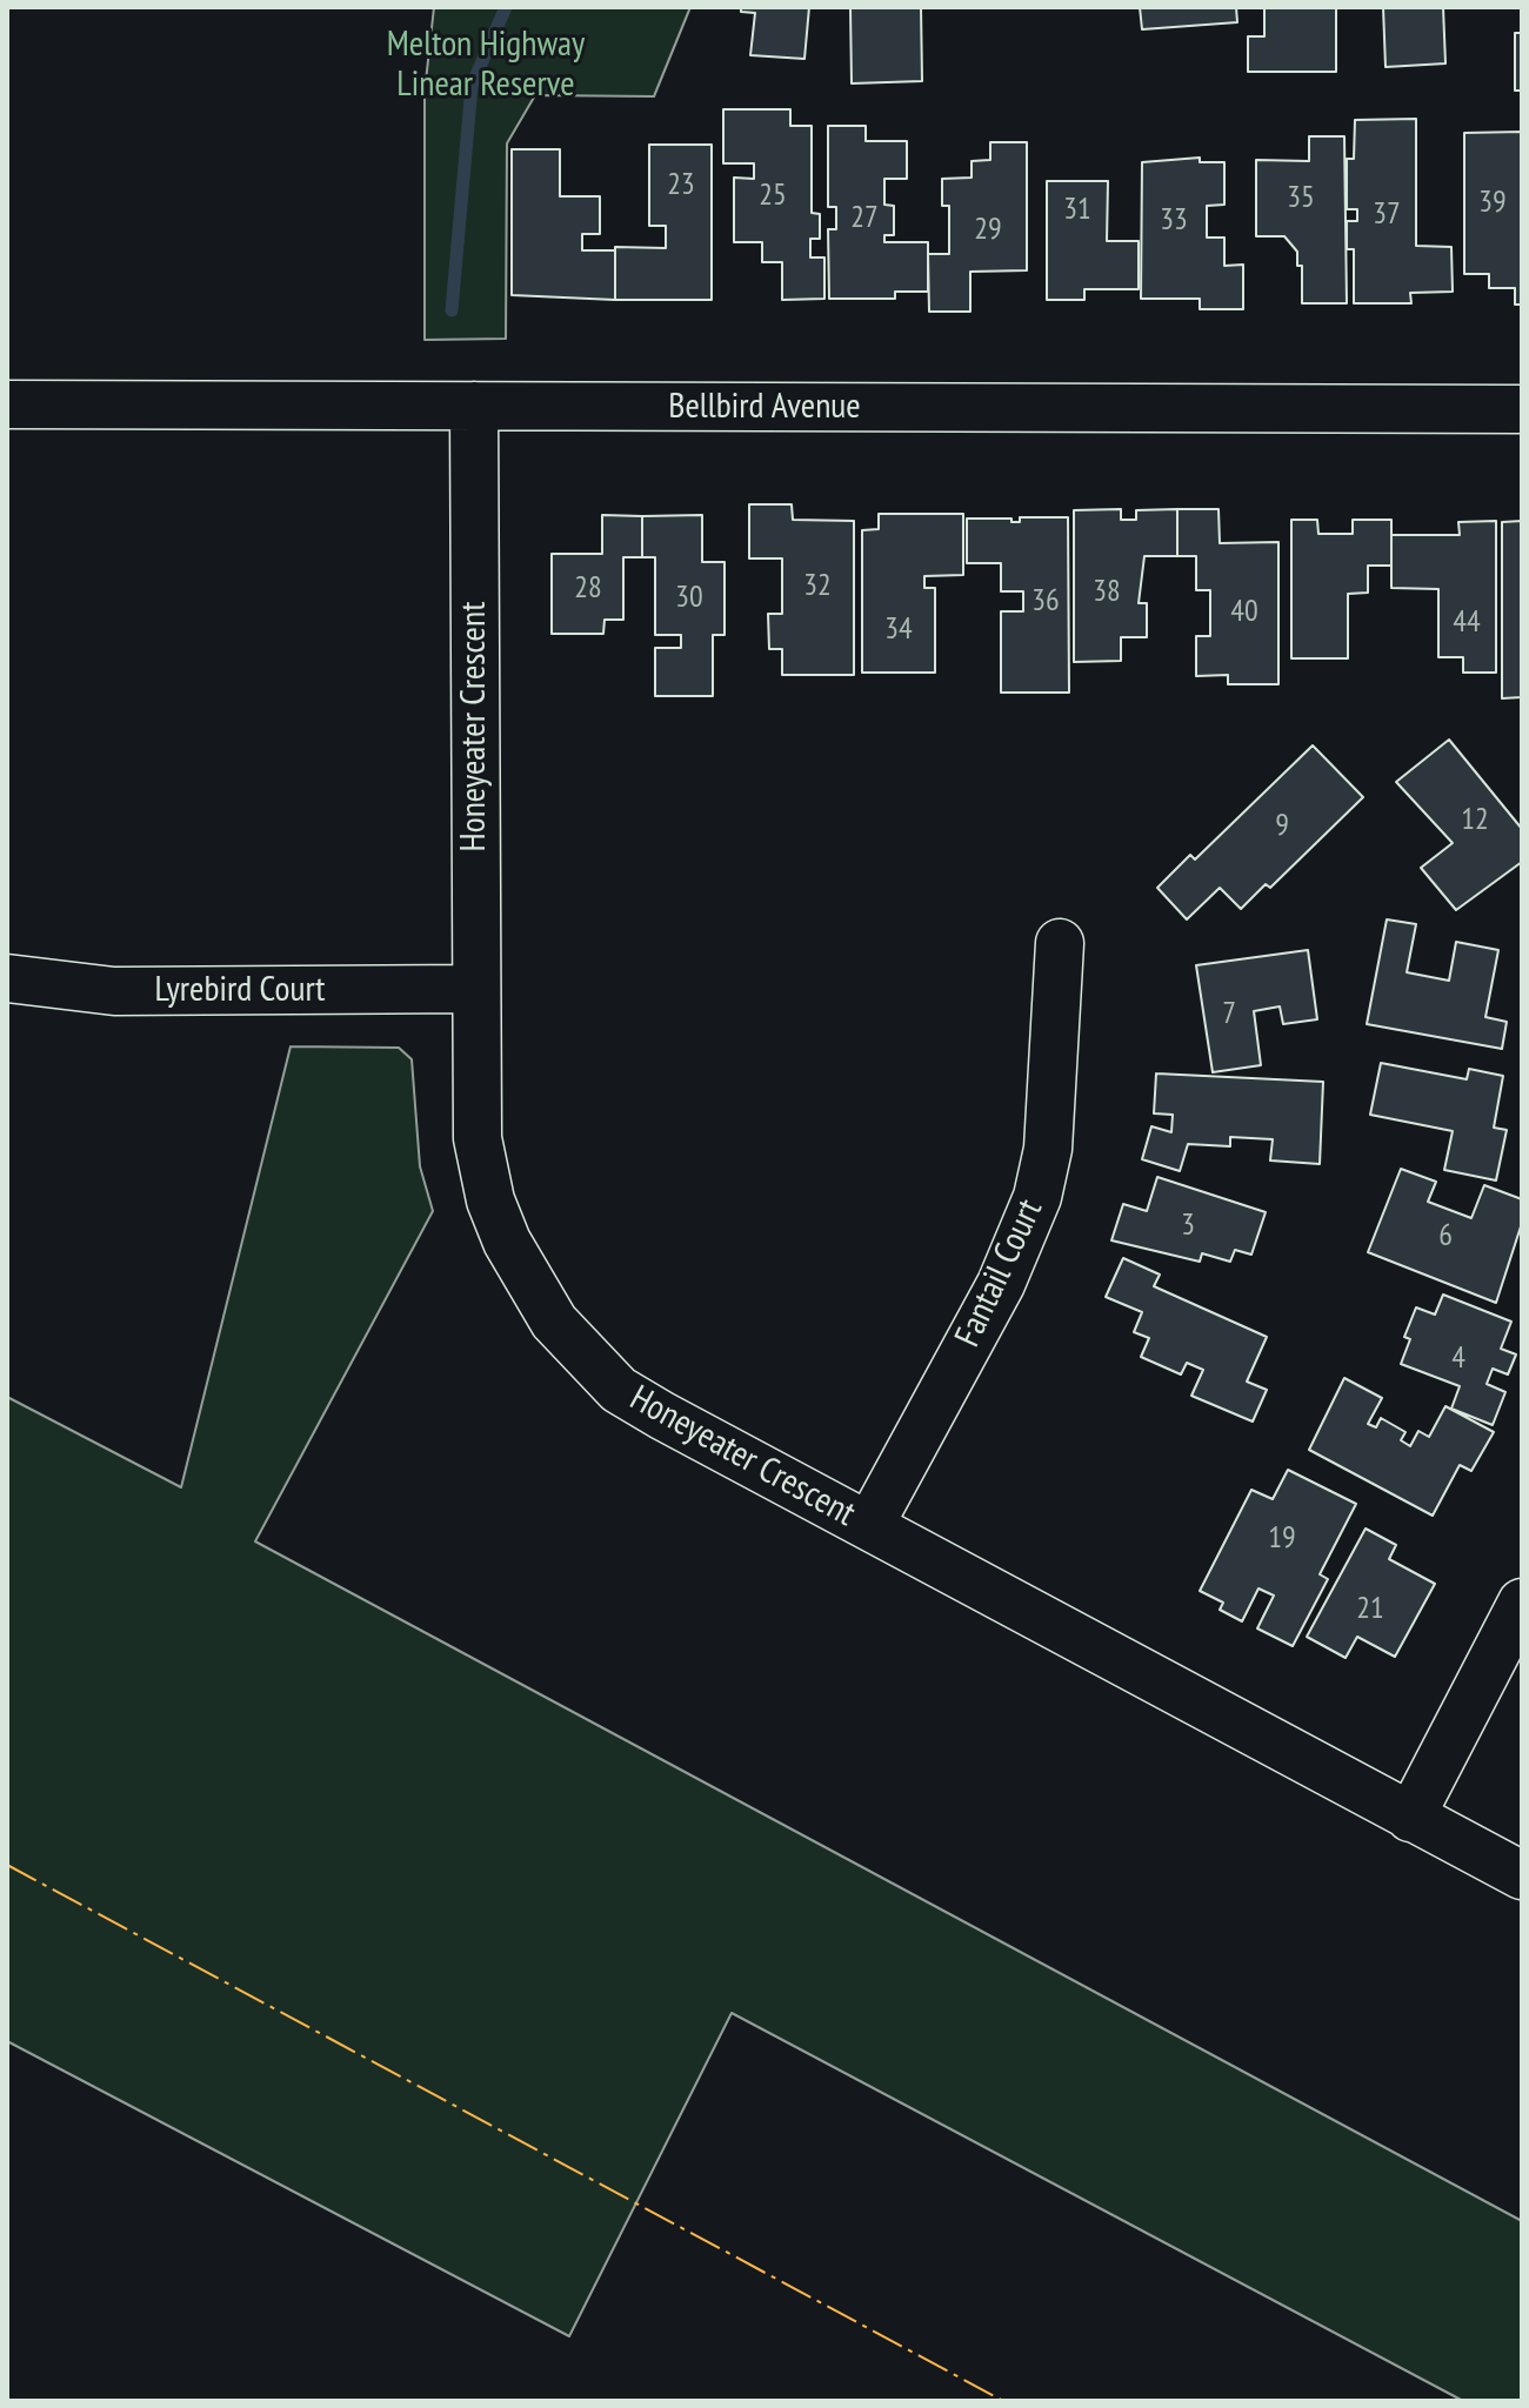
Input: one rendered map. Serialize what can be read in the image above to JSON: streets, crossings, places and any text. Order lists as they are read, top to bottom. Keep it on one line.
{"streets":{"street":["Bellbird Avenue","Honeyeater Crescent","Lyrebird Court","Fantail Court"]},"crossings":[["Bellbird Avenue","Honeyeater Crescent"],["Honeyeater Crescent","Lyrebird Court"],["Honeyeater Crescent","Fantail Court"]],"parks":["Melton Highway Linear Reserve"],"house_numbers":["23","25","35","39","31","37","27","33","29","32","28","38","30","36","40","44","34","12","9","7","3","6","4","19","21"]}
